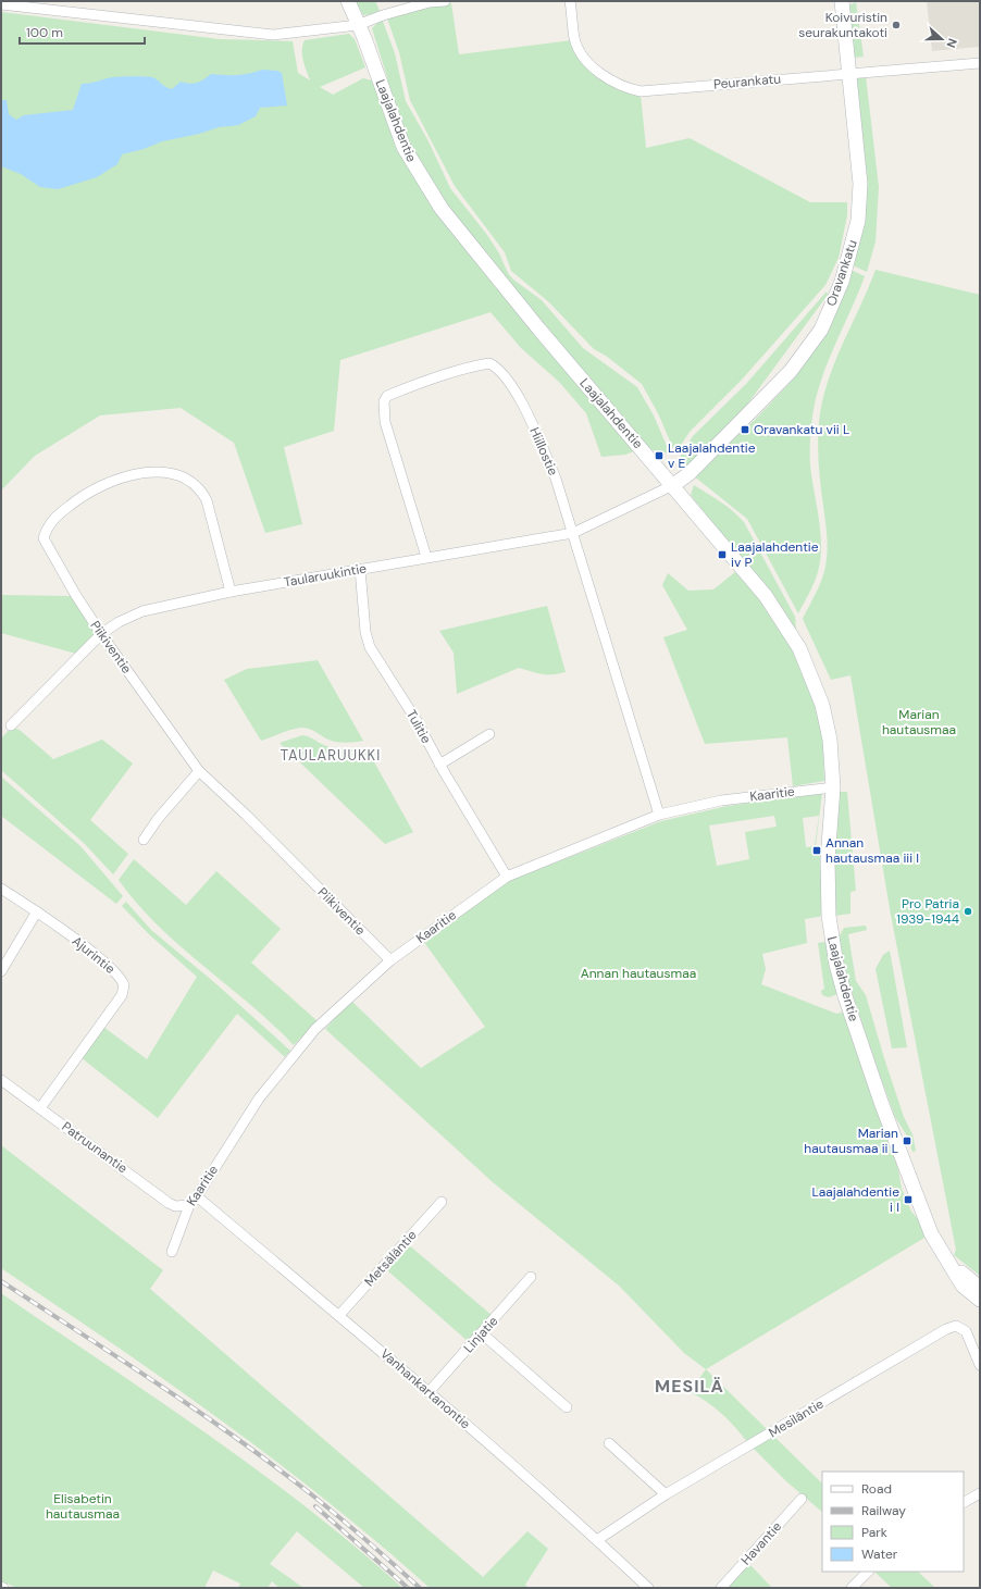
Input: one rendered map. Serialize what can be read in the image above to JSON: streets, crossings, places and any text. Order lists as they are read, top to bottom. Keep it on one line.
{"streets":{"street":["Peurankatu","Laajalahdentie","Oravankatu","Hiillostie","Taularuukintie","Piikiventie","Tulitie","Kaaritie","Ajurintie","Patruunantie","Metsäläntie","Linjatie","Vanhankartanontie","Mesiläntie","Havantie"]},"crossings":[["Peurankatu","Oravankatu"],["Laajalahdentie","Oravankatu"],["Laajalahdentie","Taularuukintie"],["Laajalahdentie","Kaaritie"],["Oravankatu","Taularuukintie"],["Hiillostie","Taularuukintie"],["Hiillostie","Kaaritie"],["Taularuukintie","Piikiventie"],["Taularuukintie","Tulitie"],["Piikiventie","Kaaritie"],["Tulitie","Kaaritie"],["Kaaritie","Patruunantie"],["Kaaritie","Vanhankartanontie"],["Ajurintie","Patruunantie"],["Metsäläntie","Vanhankartanontie"],["Linjatie","Vanhankartanontie"],["Vanhankartanontie","Mesiläntie"]],"districts":["TAULARUUKKI","MESILÄ"],"parks":["Marian hautausmaa","Annan hautausmaa","Elisabetin hautausmaa"],"places":{"other":["Koivuristin seurakuntakoti","Pro Patria 1939-1944"],"transit":["Oravankatu vii L","Laajalahdentie v E","Laajalahdentie iv P","Annan hautausmaa iii I","Marian hautausmaa ii L","Laajalahdentie i I"]},"legend":["Road","Railway","Park","Water"],"scale_bar":"100 m","north":"right"}
